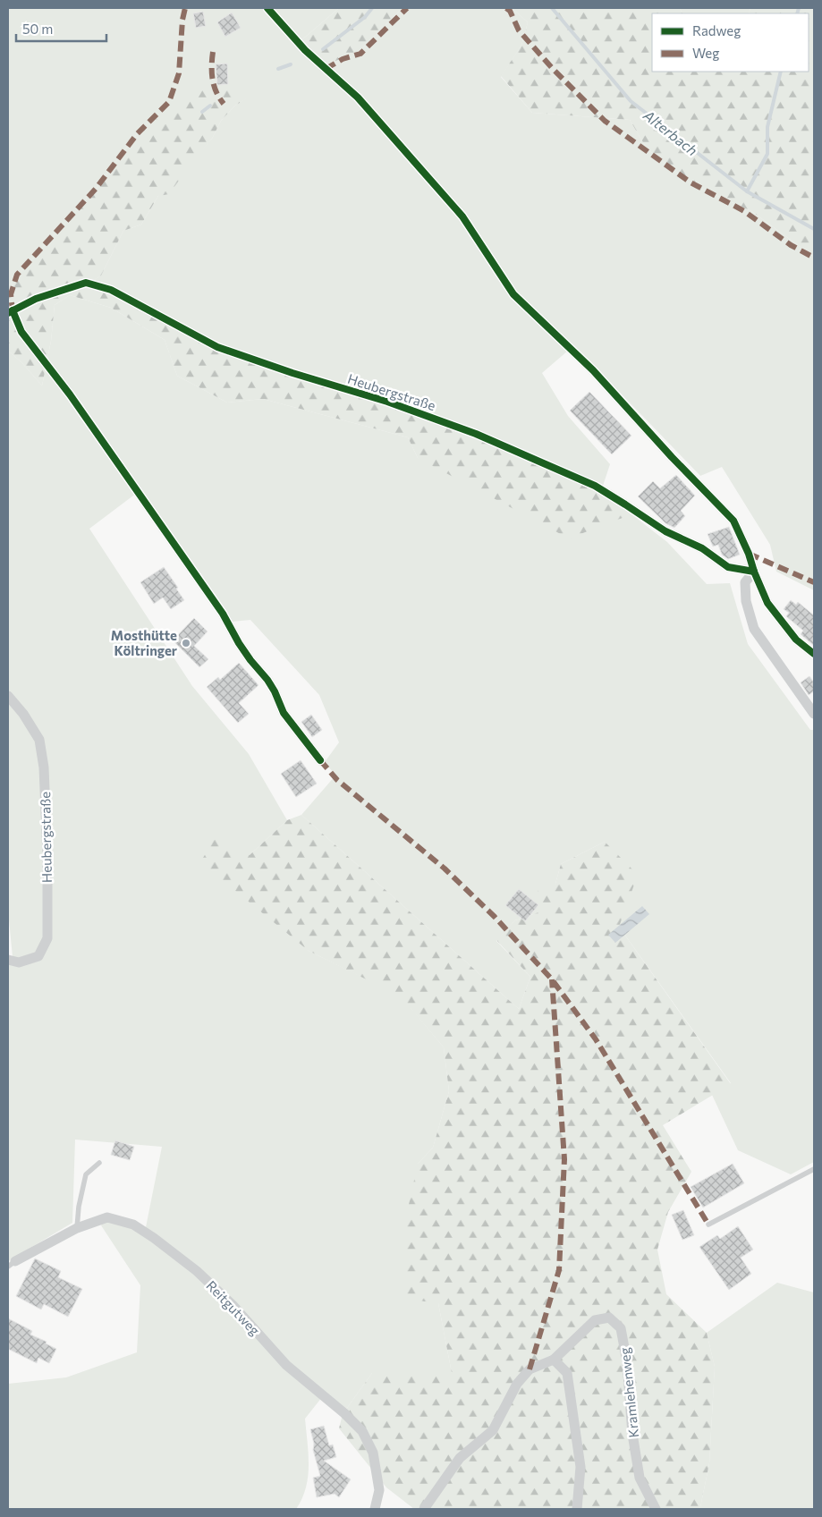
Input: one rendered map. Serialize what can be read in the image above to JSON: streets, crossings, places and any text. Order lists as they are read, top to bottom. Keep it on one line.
{"streets":{"street":["Heubergstraße","Reitgutweg","Kramlehenweg"]},"water":["Alterbach"],"places":["Mosthütte Költringer"],"legend":["Radweg","Weg"],"scale_bar":"50 m"}
